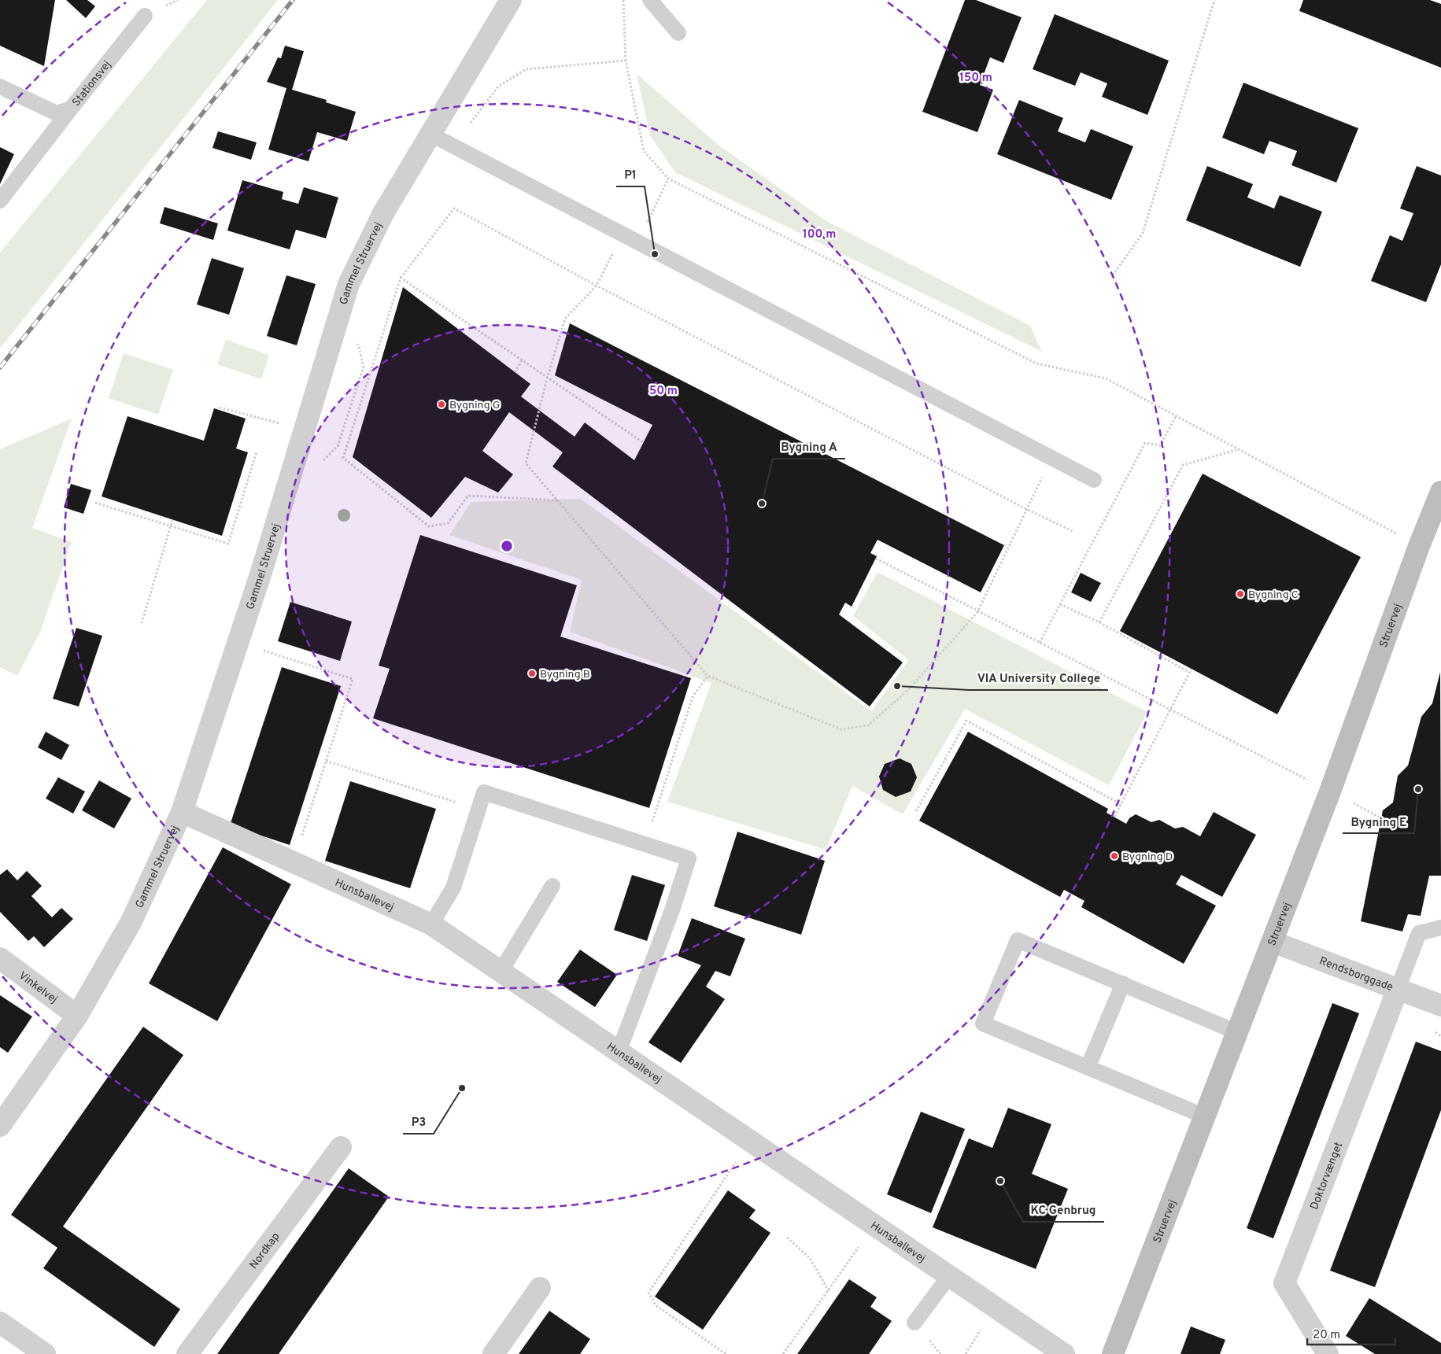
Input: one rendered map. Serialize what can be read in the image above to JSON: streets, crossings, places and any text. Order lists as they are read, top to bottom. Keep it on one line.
{"streets":{"street":["Gammel Struervej","Struervej","Hunsballevej","Rendsborggade","Vinkelvej","Doktorvænget","Nordkap"],"lane":["Stationsvej"]},"crossings":[["Gammel Struervej","Hunsballevej"],["Gammel Struervej","Vinkelvej"],["Struervej","Rendsborggade"],["Rendsborggade","Doktorvænget"]],"places":["P1","Bygning G","Bygning A","Bygning C","Bygning B","VIA University College","Bygning E","Bygning D","P3","KC Genbrug"],"scale_bar":"20 m","rings":["150 m","100 m","50 m"]}
